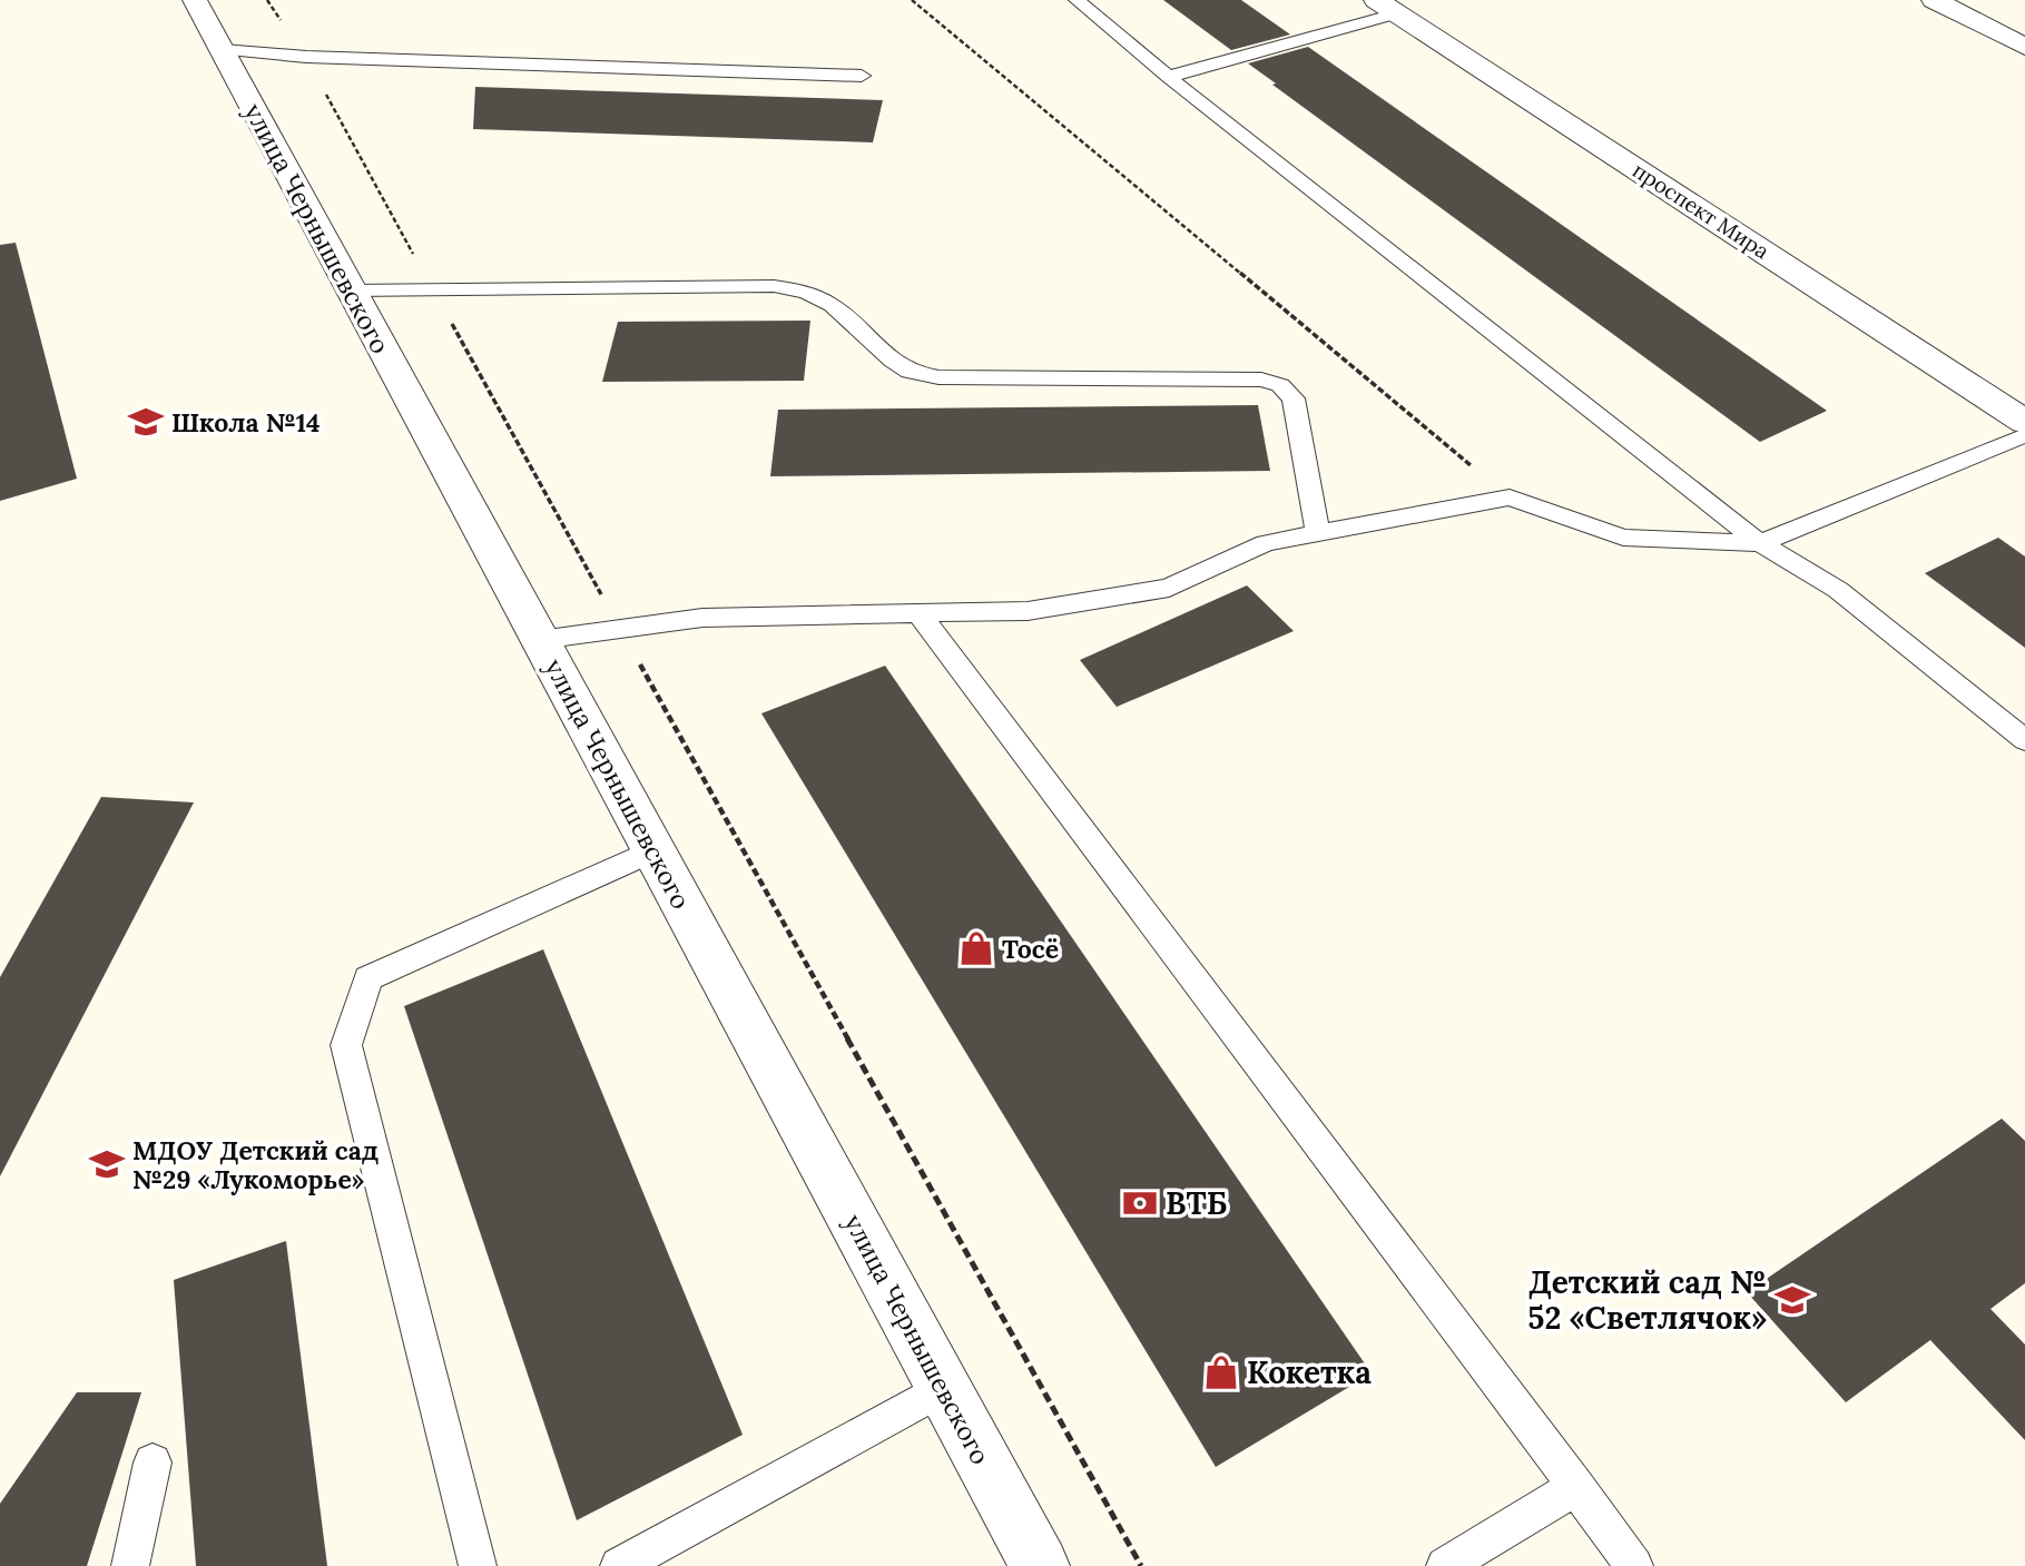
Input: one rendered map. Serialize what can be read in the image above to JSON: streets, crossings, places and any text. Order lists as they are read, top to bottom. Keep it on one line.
{"streets":{"street":["проспект Мира","улица Чернышевского"]},"places":{"school or university":["Школа №14","МДОУ Детский сад №29 «Лукоморье»","Детский сад № 52 «Светлячок»"],"shop":["Тосё","Кокетка"],"bank":["ВТБ"]}}
